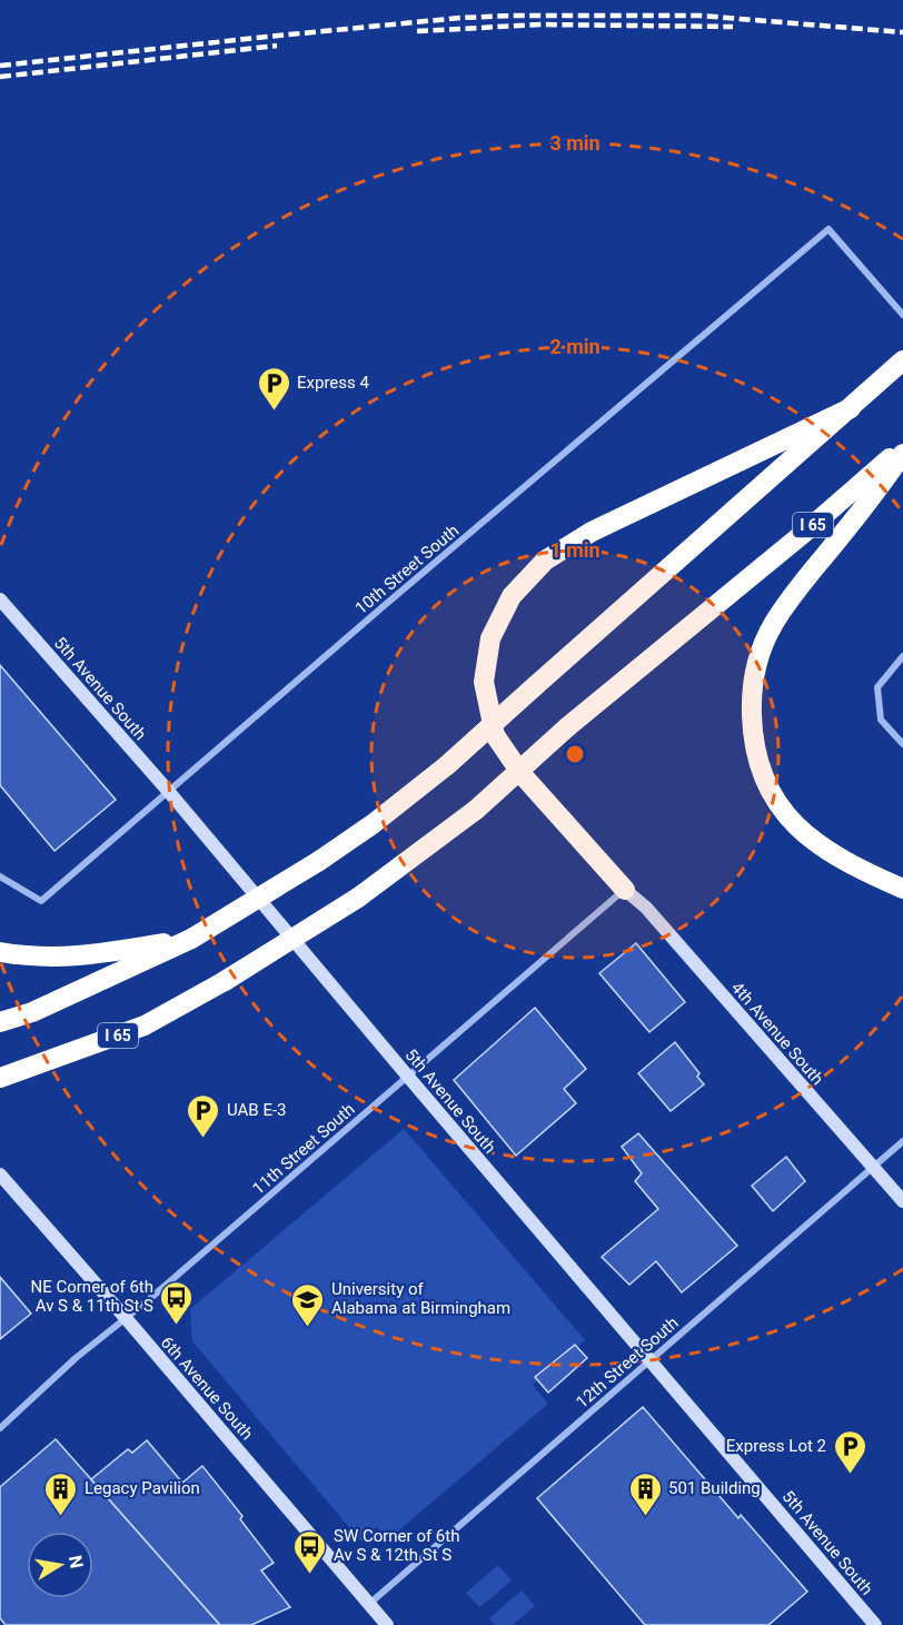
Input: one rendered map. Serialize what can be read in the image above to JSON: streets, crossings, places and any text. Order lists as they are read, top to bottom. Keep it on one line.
{"streets":{"highway":["I 65"],"street":["10th Street South","5th Avenue South","4th Avenue South","11th Street South","12th Street South","6th Avenue South"]},"crossings":[["10th Street South","5th Avenue South"],["5th Avenue South","11th Street South"],["5th Avenue South","12th Street South"],["4th Avenue South","11th Street South"],["4th Avenue South","12th Street South"],["11th Street South","6th Avenue South"],["12th Street South","6th Avenue South"]],"places":{"parking":["Express 4","UAB E-3","Express Lot 2"],"bus stop":["NE Corner of 6th Av S & 11th St S","SW Corner of 6th Av S & 12th St S"],"school or university":["University of Alabama at Birmingham"],"building":["Legacy Pavilion","501 Building"]},"north":"right","rings":["3 min","2 min","1 min"]}
